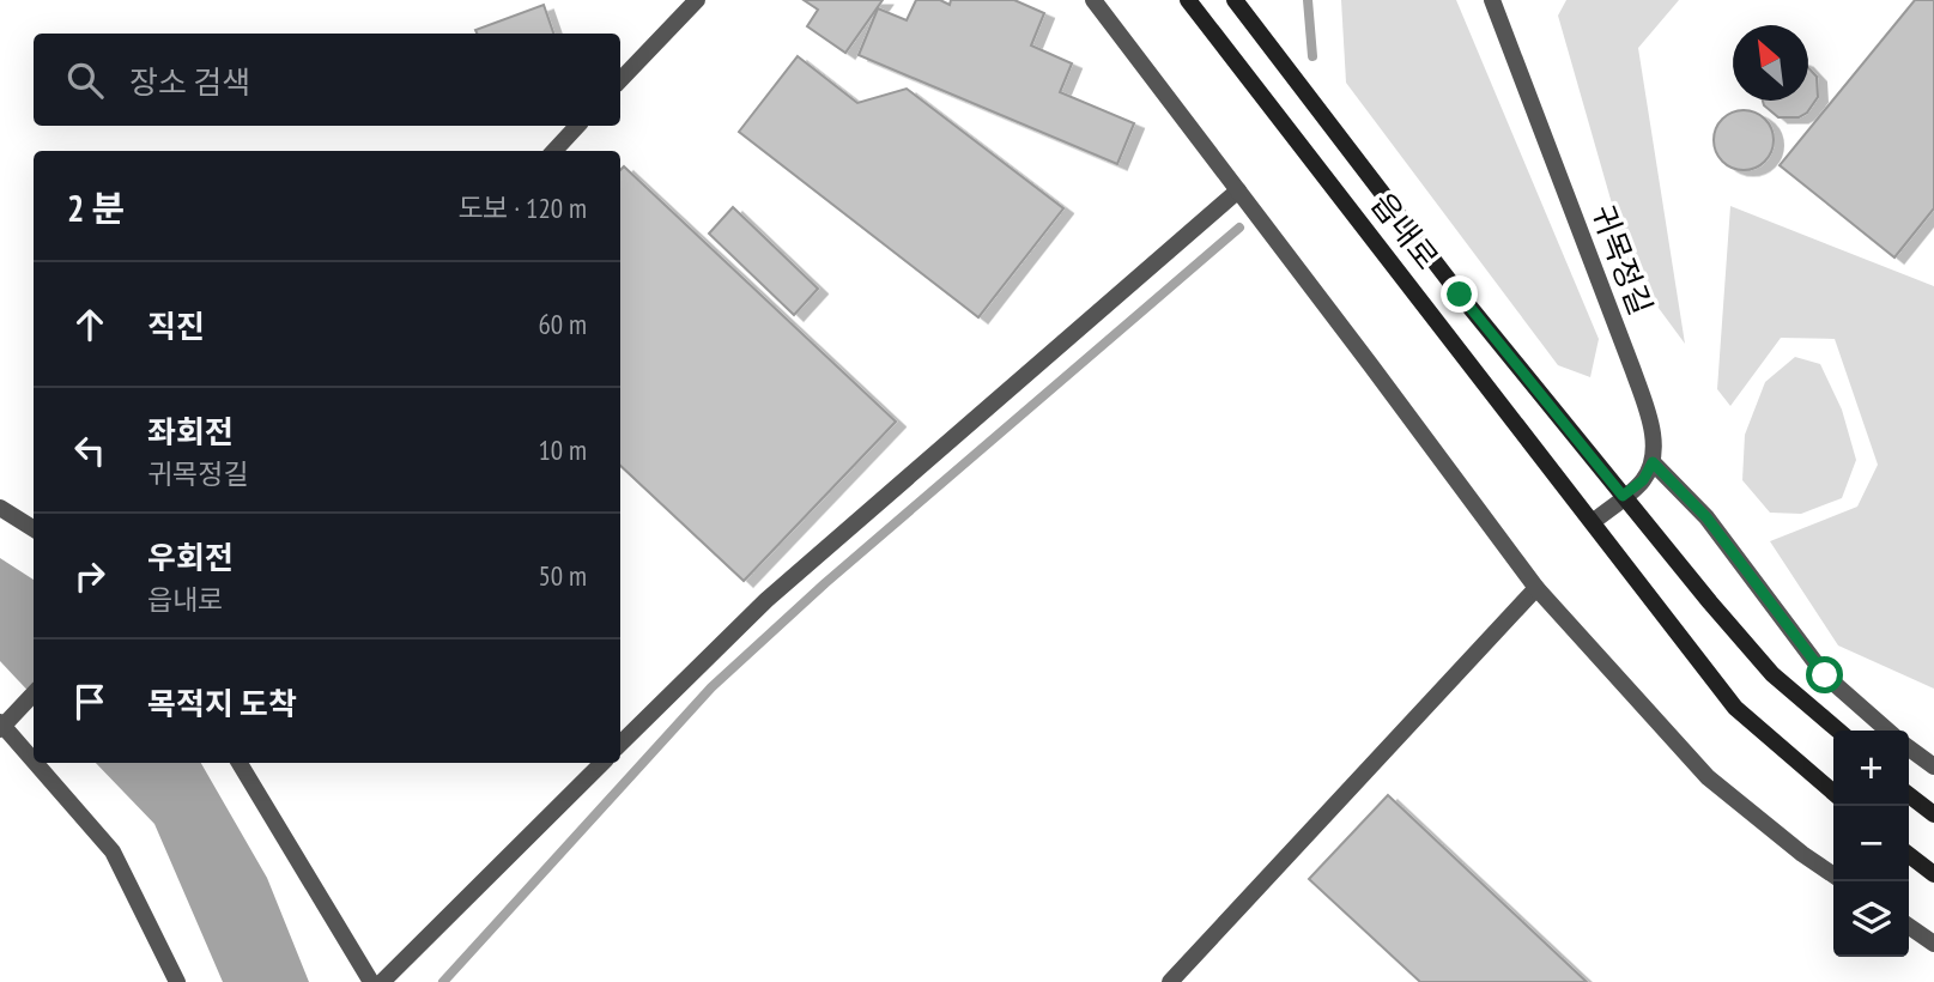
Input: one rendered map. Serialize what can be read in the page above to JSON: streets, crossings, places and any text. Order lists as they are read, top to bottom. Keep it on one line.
{"streets":{"street":["읍내로","귀목정길"]},"north":"top left","page":{"search":"장소 검색","heading":["2 분","도보 · 120 m"],"list":[["직진","60 m"],["좌회전","귀목정길","10 m"],["우회전","읍내로","50 m"],"목적지 도착"],"map_buttons":["+","−"]}}
